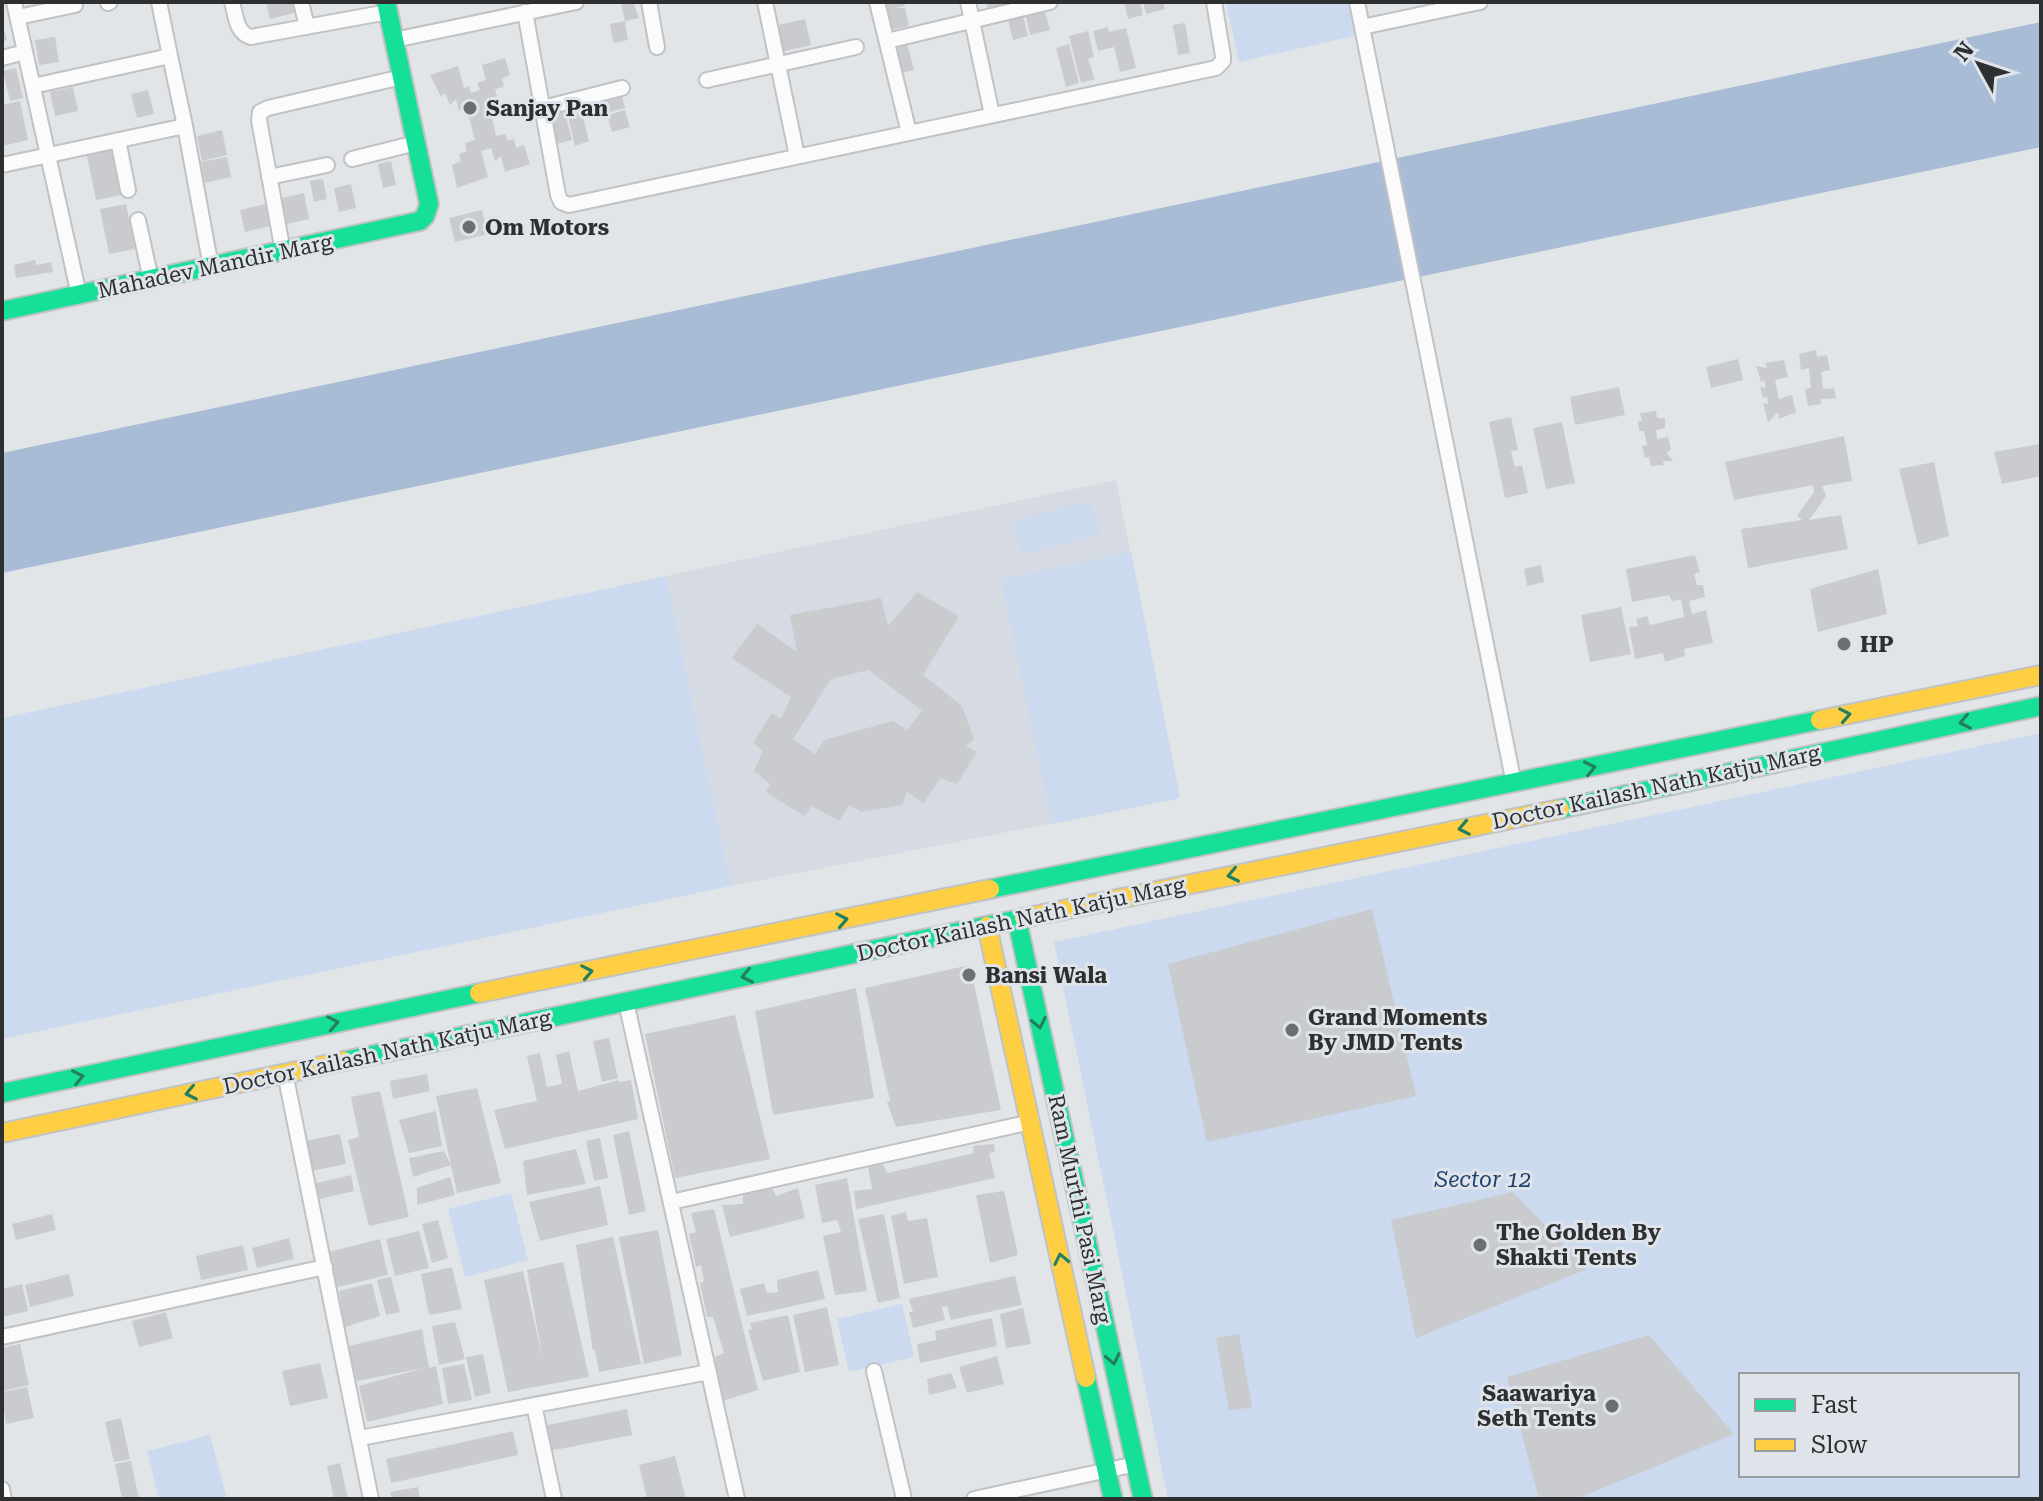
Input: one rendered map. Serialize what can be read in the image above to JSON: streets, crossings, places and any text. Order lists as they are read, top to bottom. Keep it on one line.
{"streets":{"main road":["Mahadev Mandir Marg","Doctor Kailash Nath Katju Marg","Ram Murthi Pasi Marg"]},"crossings":[["Doctor Kailash Nath Katju Marg","Ram Murthi Pasi Marg"]],"parks":["Sector 12"],"places":["Sanjay Pan","Om Motors","HP","Bansi Wala","Grand Moments By JMD Tents","The Golden By Shakti Tents","Saawariya Seth Tents"],"legend":["Fast","Slow"],"north":"top left"}
